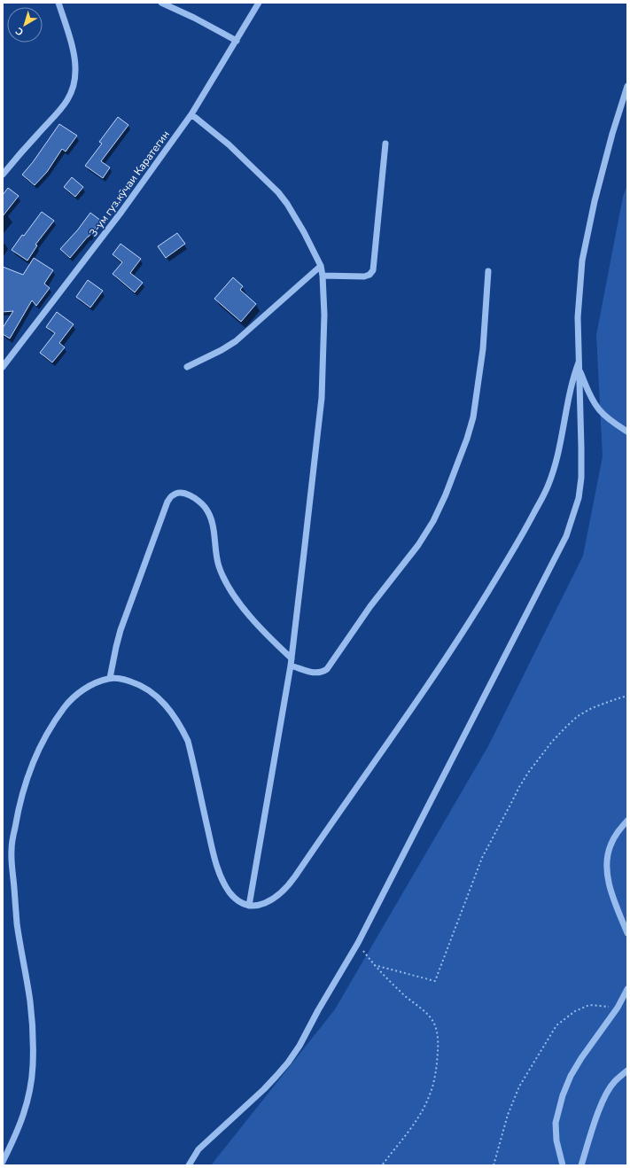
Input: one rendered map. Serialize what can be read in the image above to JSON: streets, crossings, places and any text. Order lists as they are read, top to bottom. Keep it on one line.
{"streets":{"street":["3-ум гуз.кӯчаи Каратегин"]},"north":"bottom left"}
